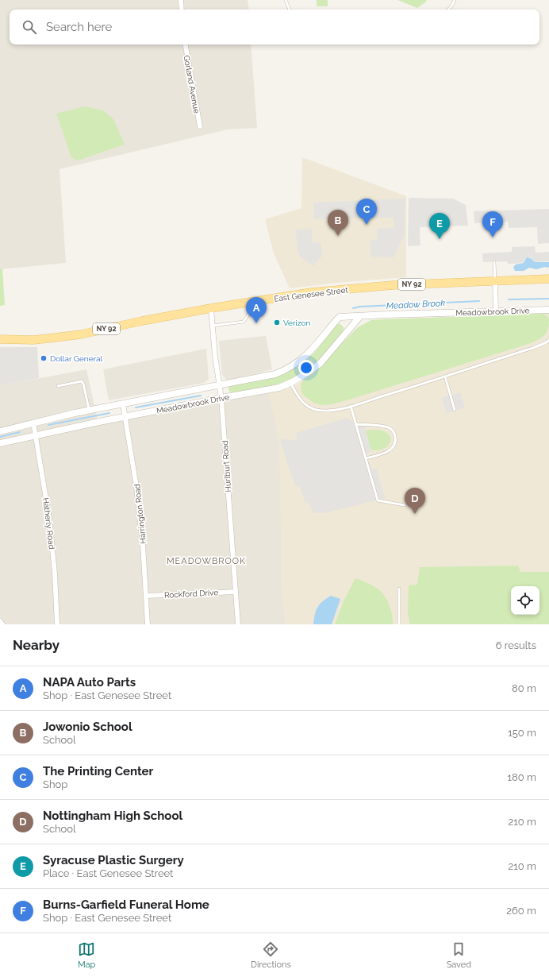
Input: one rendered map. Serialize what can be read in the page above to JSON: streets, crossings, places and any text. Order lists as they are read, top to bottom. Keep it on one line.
{"streets":{"main road":["NY 92","East Genesee Street"],"street":["Gorland Avenue","Meadowbrook Drive","Hurlburt Road","Harrington Road","Hatherly Road","Rockford Drive"]},"crossings":[["East Genesee Street","Hurlburt Road"],["Meadowbrook Drive","Hurlburt Road"],["Meadowbrook Drive","Harrington Road"],["Meadowbrook Drive","Hatherly Road"],["Hurlburt Road","Rockford Drive"],["Harrington Road","Rockford Drive"]],"districts":["MEADOWBROOK"],"water":["Meadow Brook"],"places":["Verizon","Dollar General"],"page":{"search":"Search here","pins":["C","B","F","E","A","D"],"heading":["Nearby","6 results"],"list":[{"mark":"A","name":"NAPA Auto Parts","note":"Shop · East Genesee Street","value":"80 m"},{"mark":"B","name":"Jowonio School","note":"School","value":"150 m"},{"mark":"C","name":"The Printing Center","note":"Shop","value":"180 m"},{"mark":"D","name":"Nottingham High School","note":"School","value":"210 m"},{"mark":"E","name":"Syracuse Plastic Surgery","note":"Place · East Genesee Street","value":"210 m"},{"mark":"F","name":"Burns-Garfield Funeral Home","note":"Shop · East Genesee Street","value":"260 m"}],"nav":["Map","Directions","Saved"]}}
